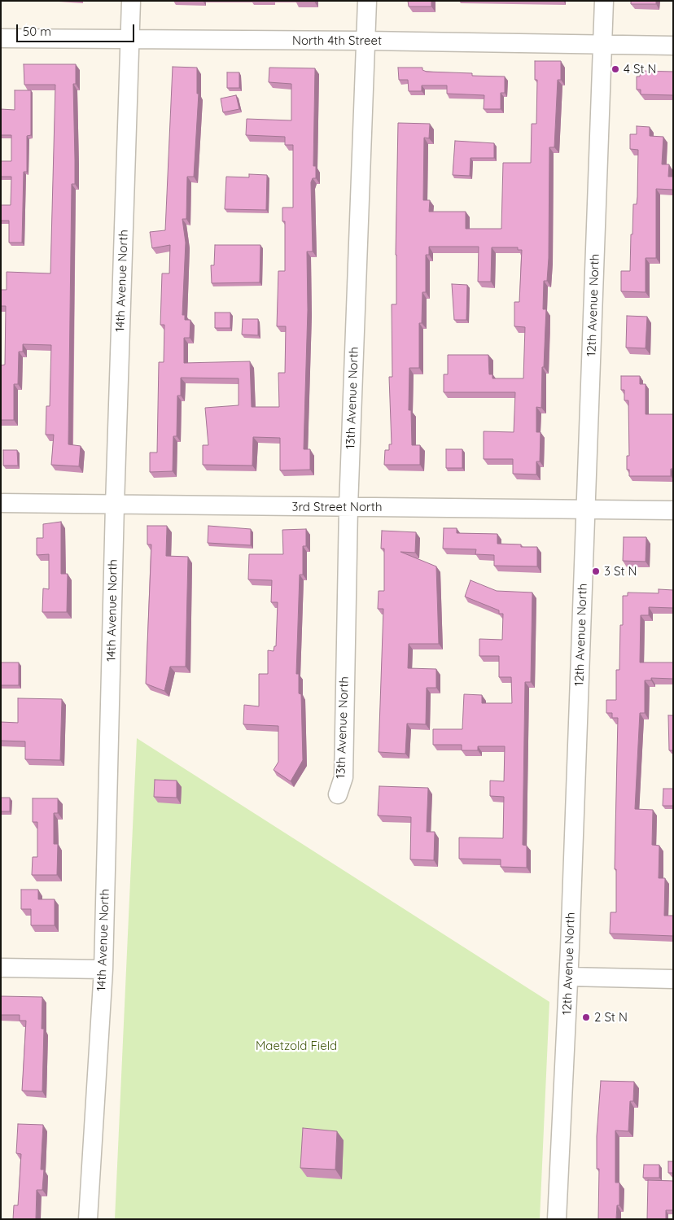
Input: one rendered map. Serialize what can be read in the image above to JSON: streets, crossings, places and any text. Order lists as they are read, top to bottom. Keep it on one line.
{"streets":{"street":["North 4th Street","14th Avenue North","12th Avenue North","13th Avenue North","3rd Street North"]},"crossings":[["North 4th Street","14th Avenue North"],["North 4th Street","12th Avenue North"],["North 4th Street","13th Avenue North"],["14th Avenue North","3rd Street North"],["12th Avenue North","3rd Street North"],["13th Avenue North","3rd Street North"]],"parks":["Maetzold Field"],"places":["4 St N","3 St N","2 St N"],"scale_bar":"50 m"}
